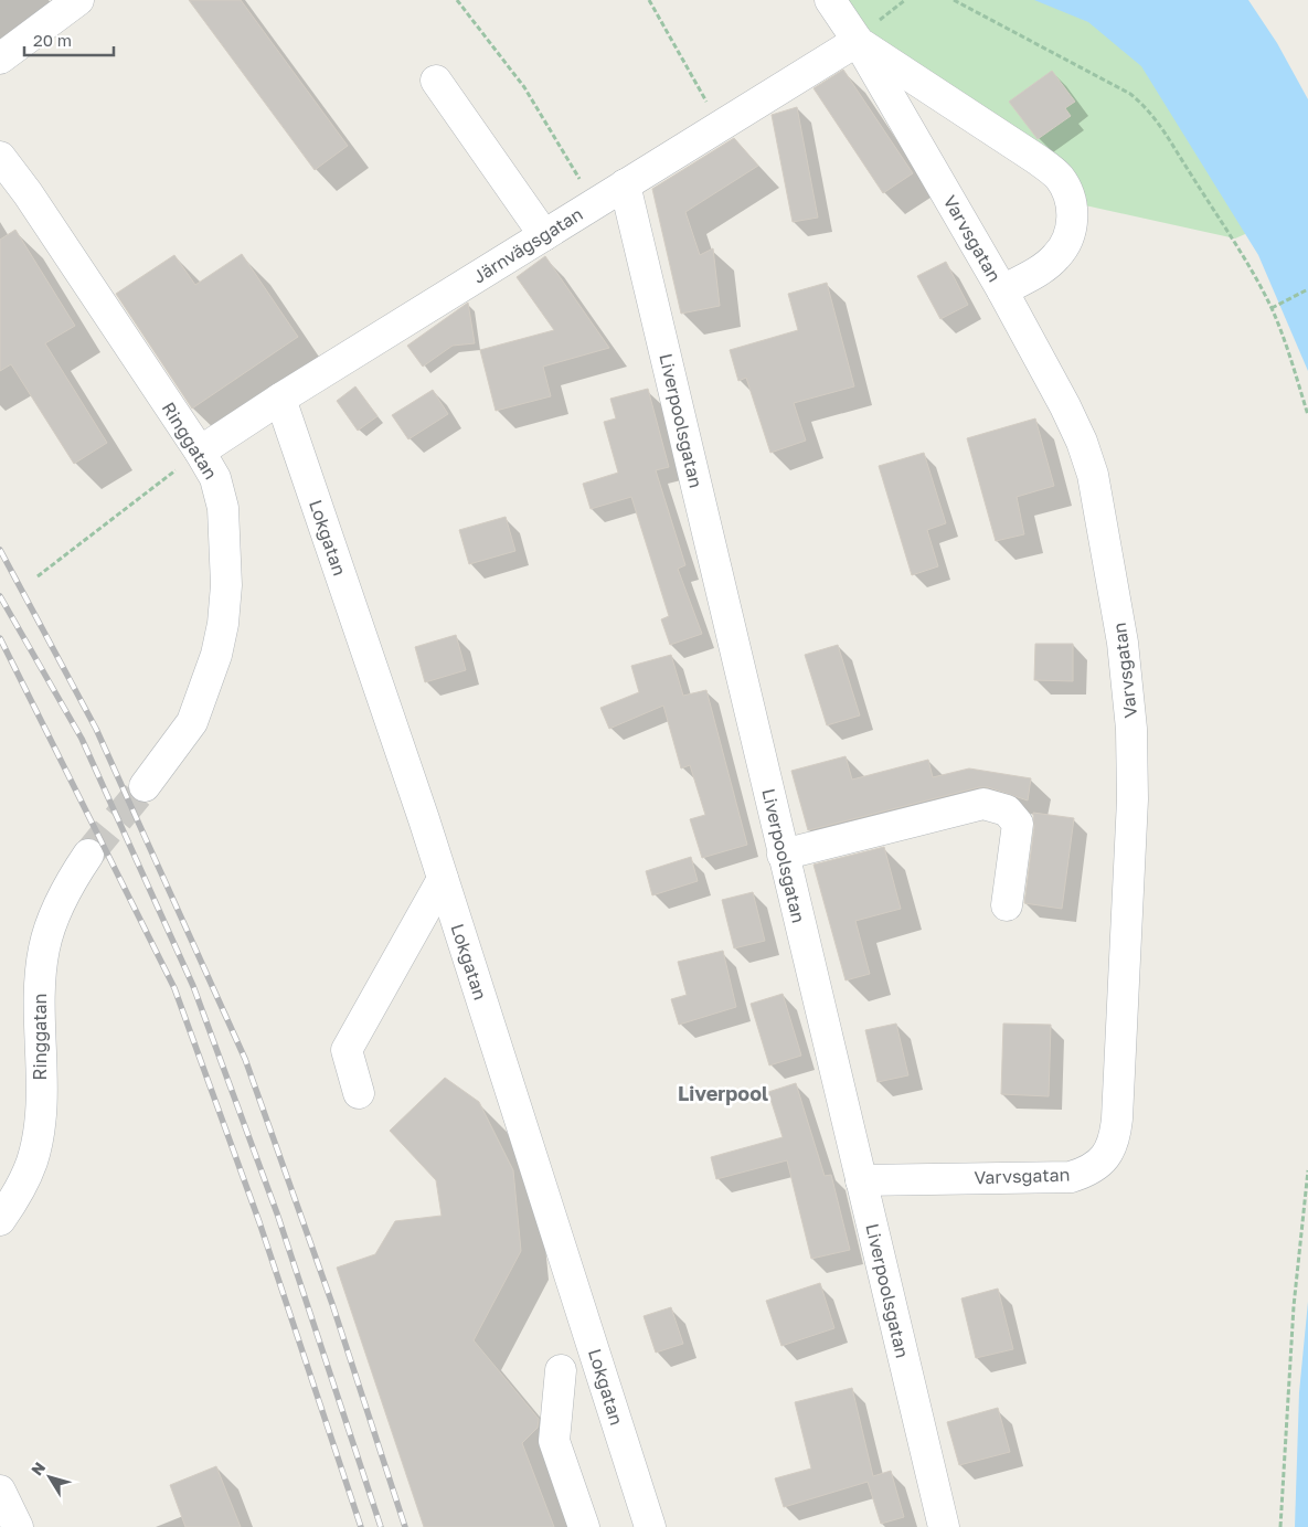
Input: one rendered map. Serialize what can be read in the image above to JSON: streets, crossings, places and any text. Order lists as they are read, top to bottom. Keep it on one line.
{"streets":{"street":["Varvsgatan","Järnvägsgatan","Liverpoolsgatan","Ringgatan","Lokgatan"]},"crossings":[["Varvsgatan","Järnvägsgatan"],["Varvsgatan","Liverpoolsgatan"],["Järnvägsgatan","Liverpoolsgatan"],["Järnvägsgatan","Ringgatan"],["Järnvägsgatan","Lokgatan"]],"districts":["Liverpool"],"scale_bar":"20 m","north":"top left"}
